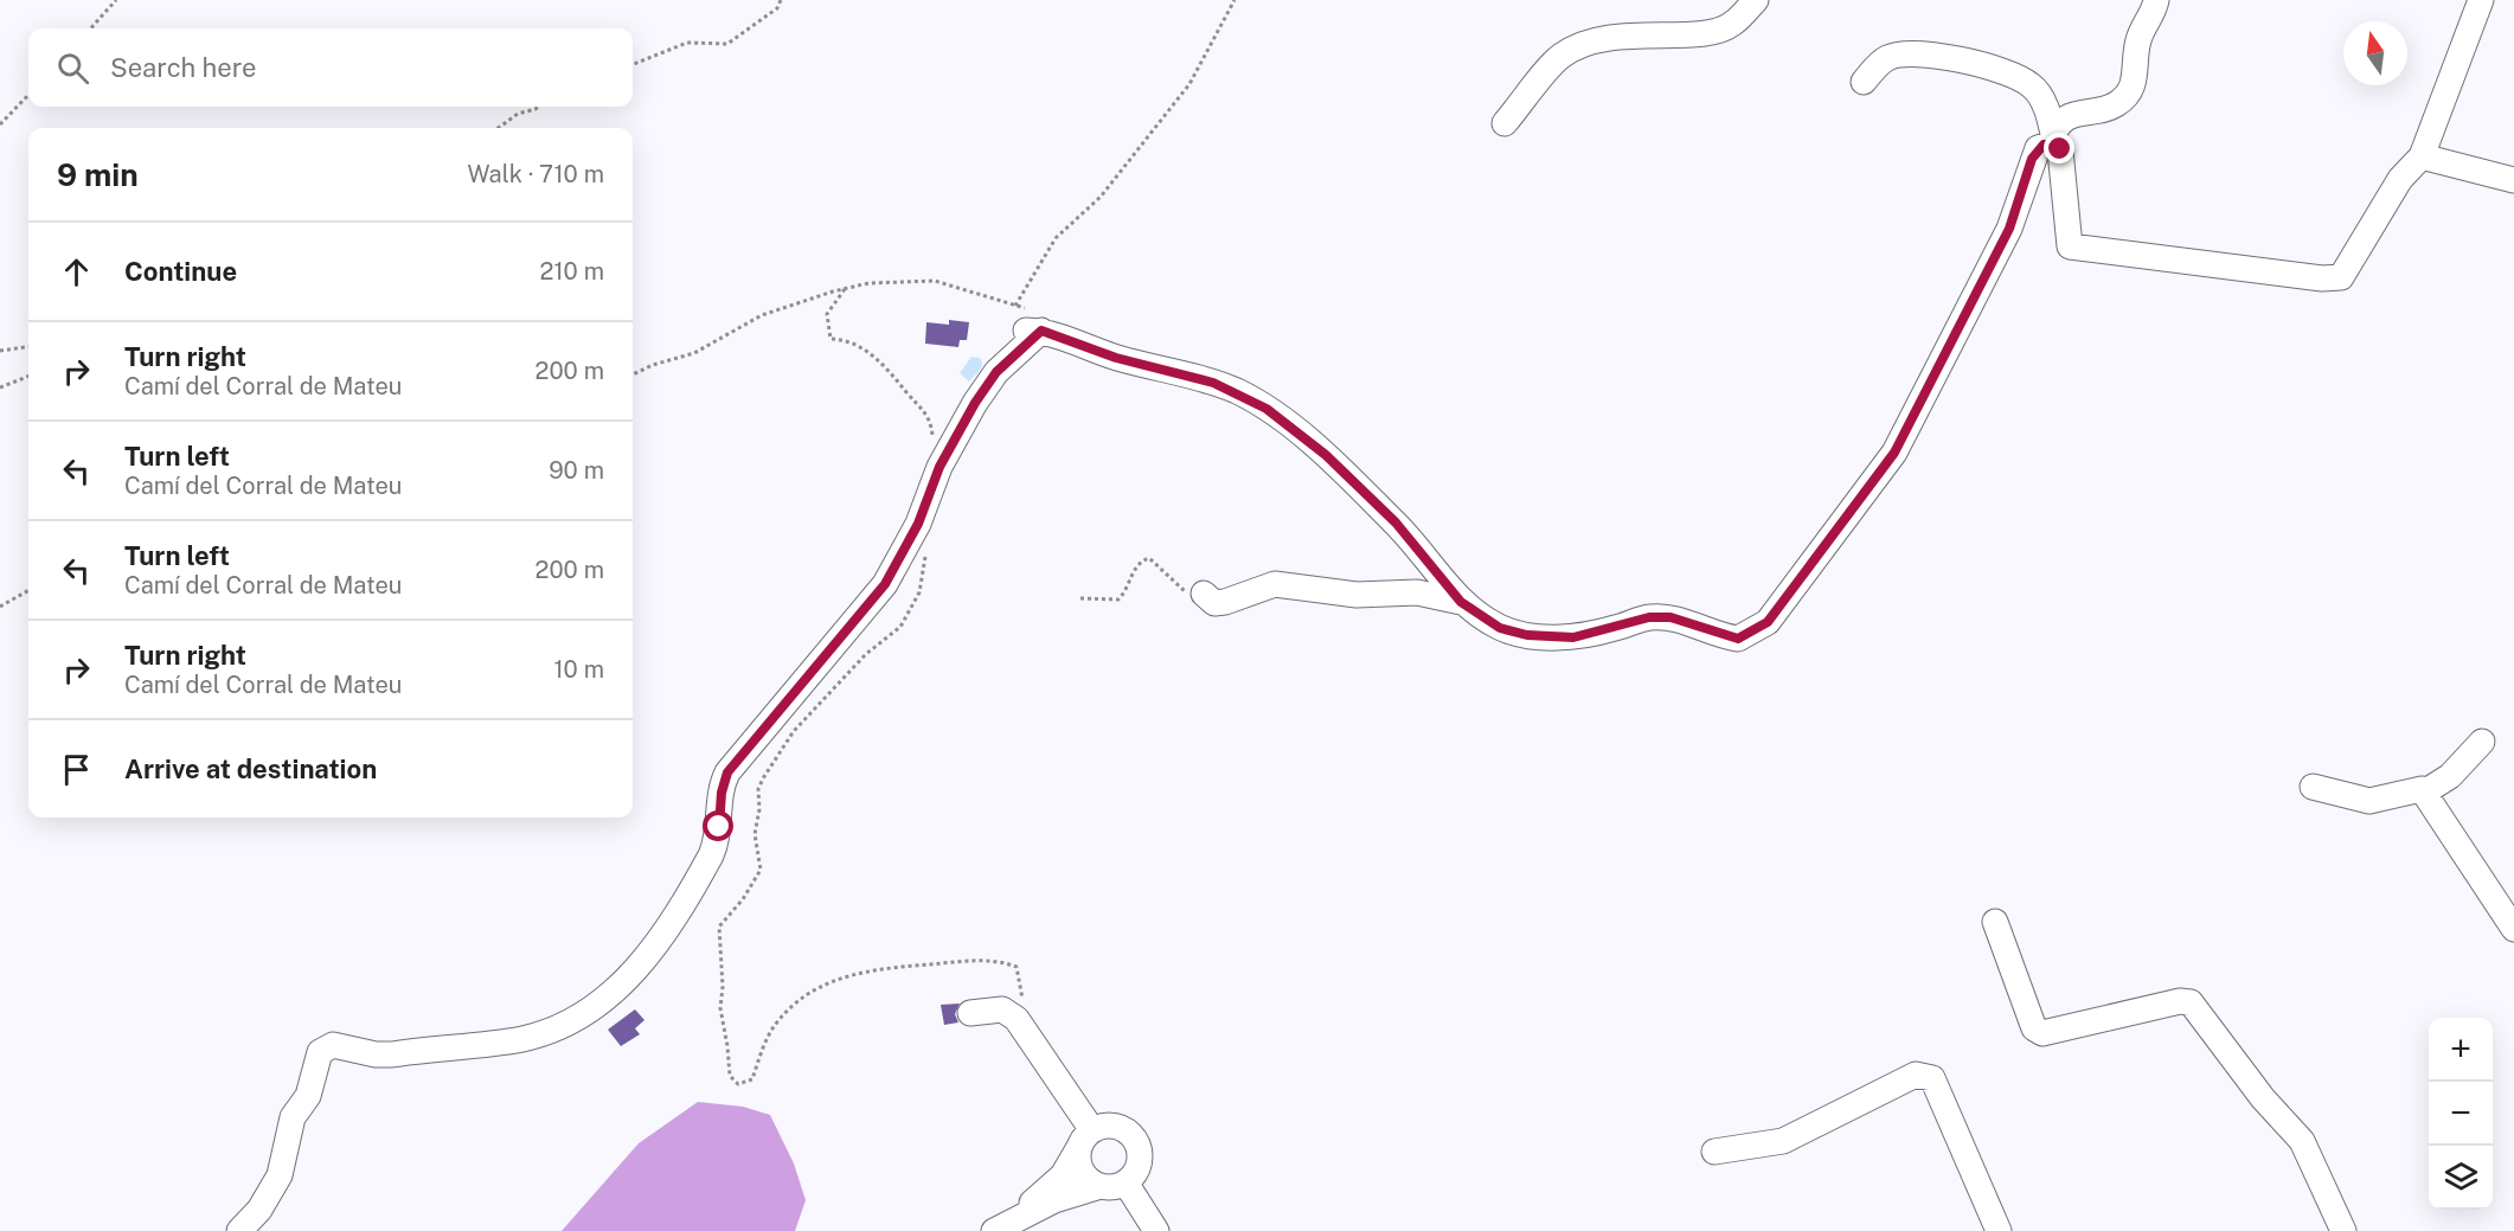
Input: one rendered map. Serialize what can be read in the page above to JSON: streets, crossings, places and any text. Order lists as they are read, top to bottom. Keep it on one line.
{"north":"top","page":{"search":"Search here","heading":["9 min","Walk · 710 m"],"list":[["Continue","210 m"],["Turn right","Camí del Corral de Mateu","200 m"],["Turn left","Camí del Corral de Mateu","90 m"],["Turn left","Camí del Corral de Mateu","200 m"],["Turn right","Camí del Corral de Mateu","10 m"],"Arrive at destination"],"map_buttons":["+","−"]}}
